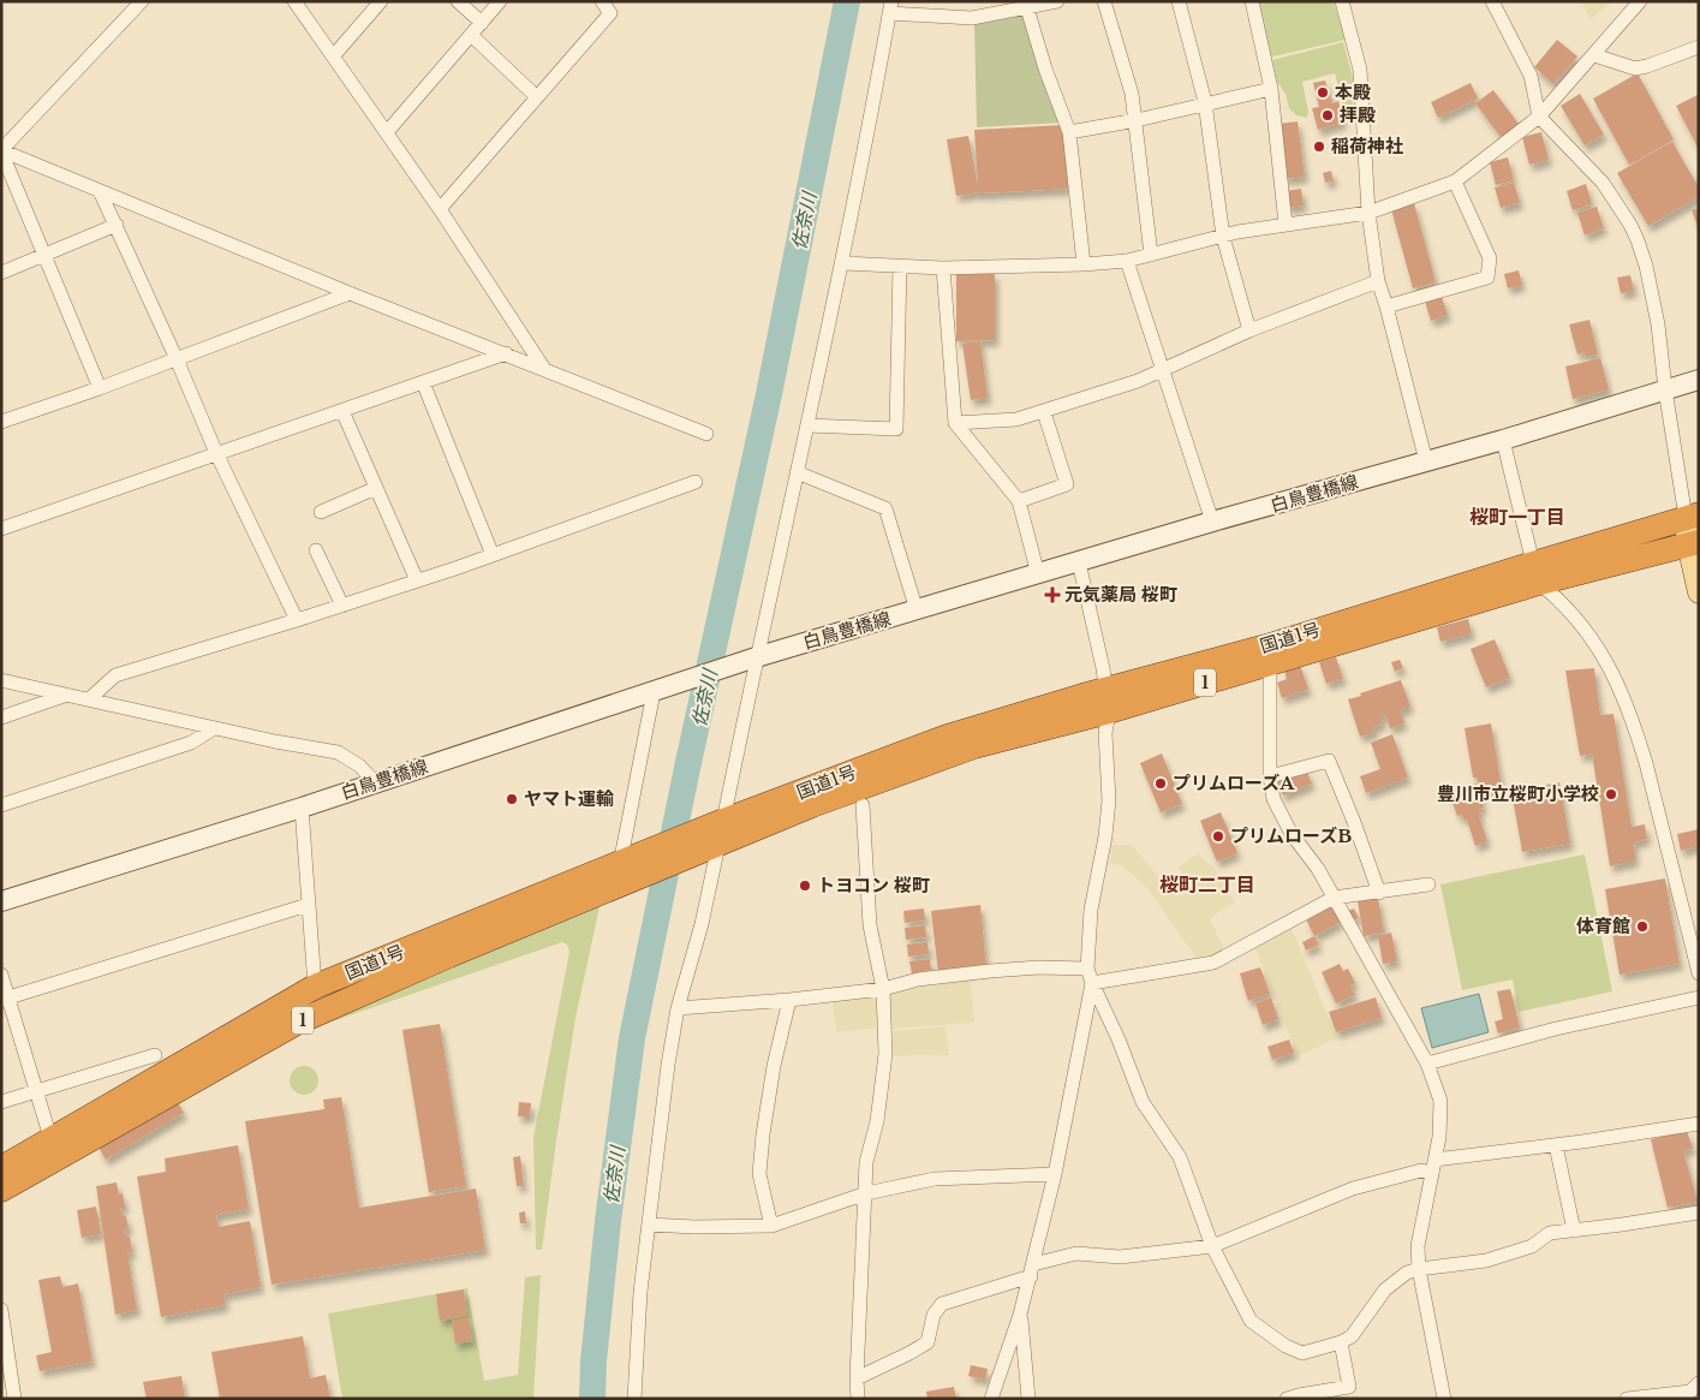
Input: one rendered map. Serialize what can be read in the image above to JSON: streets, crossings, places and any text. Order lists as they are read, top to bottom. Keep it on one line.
{"streets":{"highway":["国道1号","1"],"main road":["白鳥豊橋線"]},"districts":["桜町一丁目","桜町二丁目"],"water":["佐奈川"],"places":{"other":["本殿","拝殿","稲荷神社","プリムローズA","豊川市立桜町小学校","ヤマト運輸","プリムローズB","トヨコン 桜町","体育館"],"health":["元気薬局 桜町"]}}
